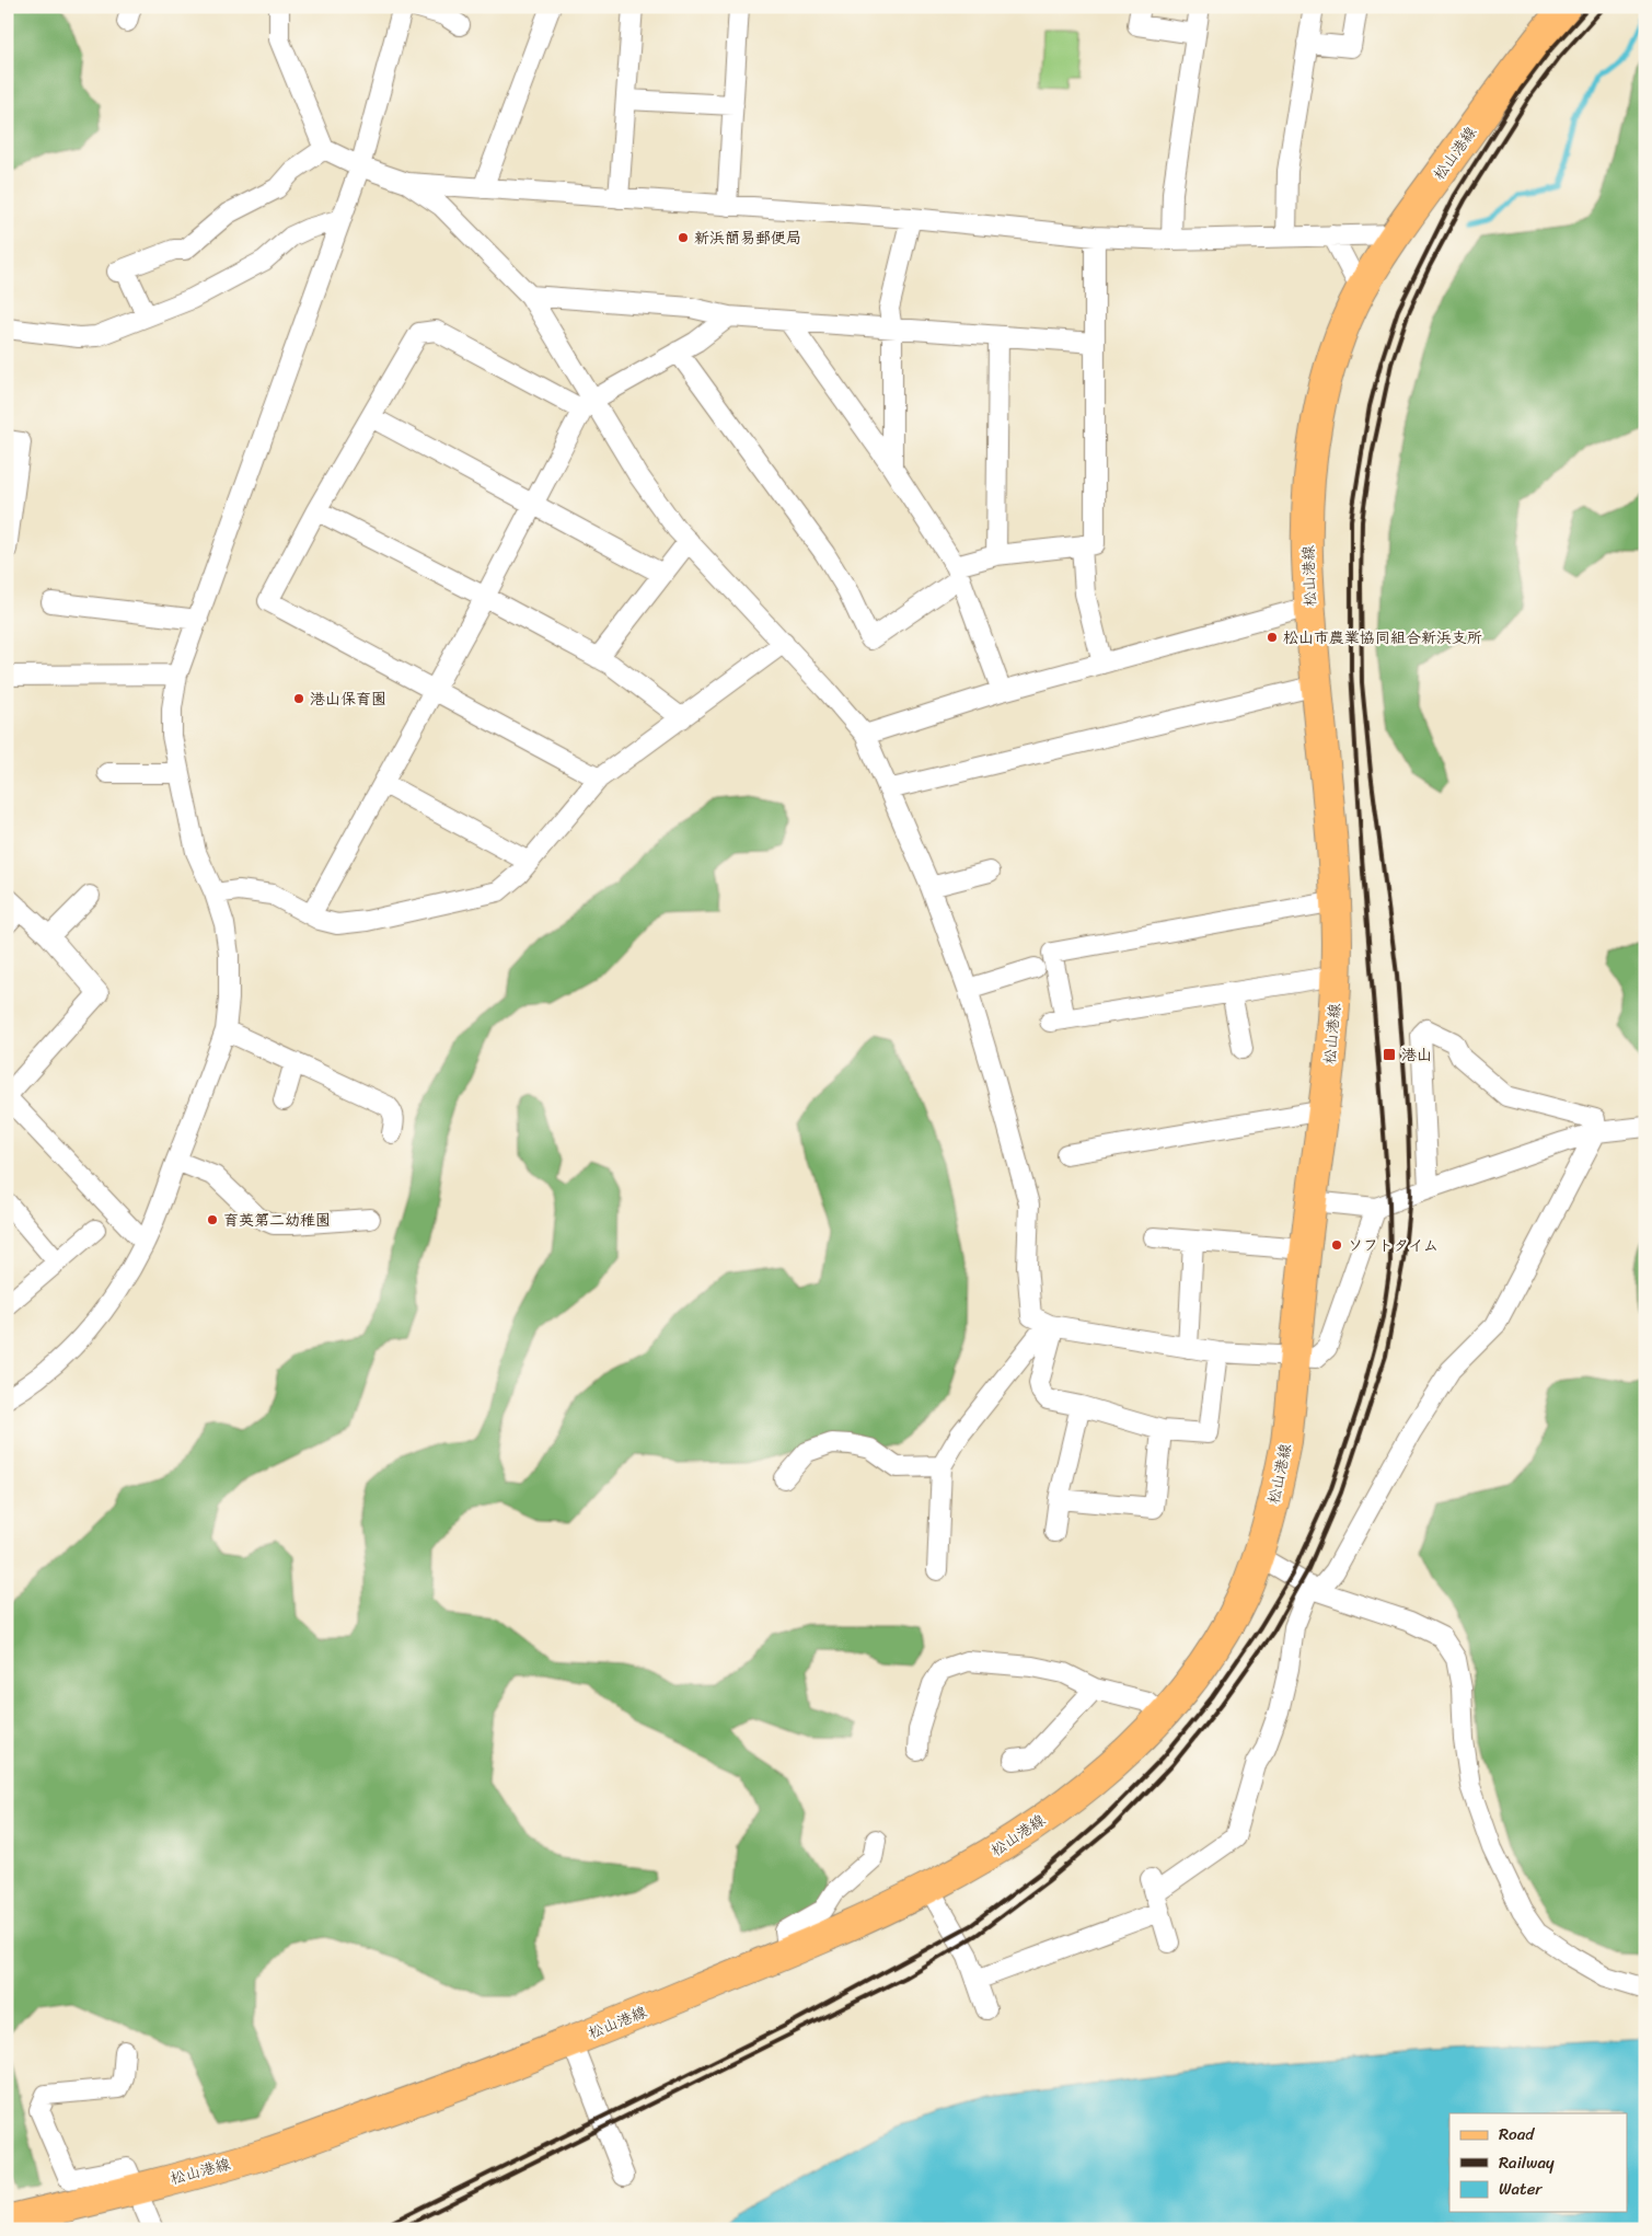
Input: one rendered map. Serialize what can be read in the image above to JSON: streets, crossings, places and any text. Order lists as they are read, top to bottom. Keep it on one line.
{"streets":{"main road":["松山港線"]},"places":{"other":["新浜簡易郵便局","松山市農業協同組合新浜支所","港山保育園","育英第二幼稚園","ソフトタイム"],"transit":["港山"]},"legend":["Road","Railway","Water"]}
